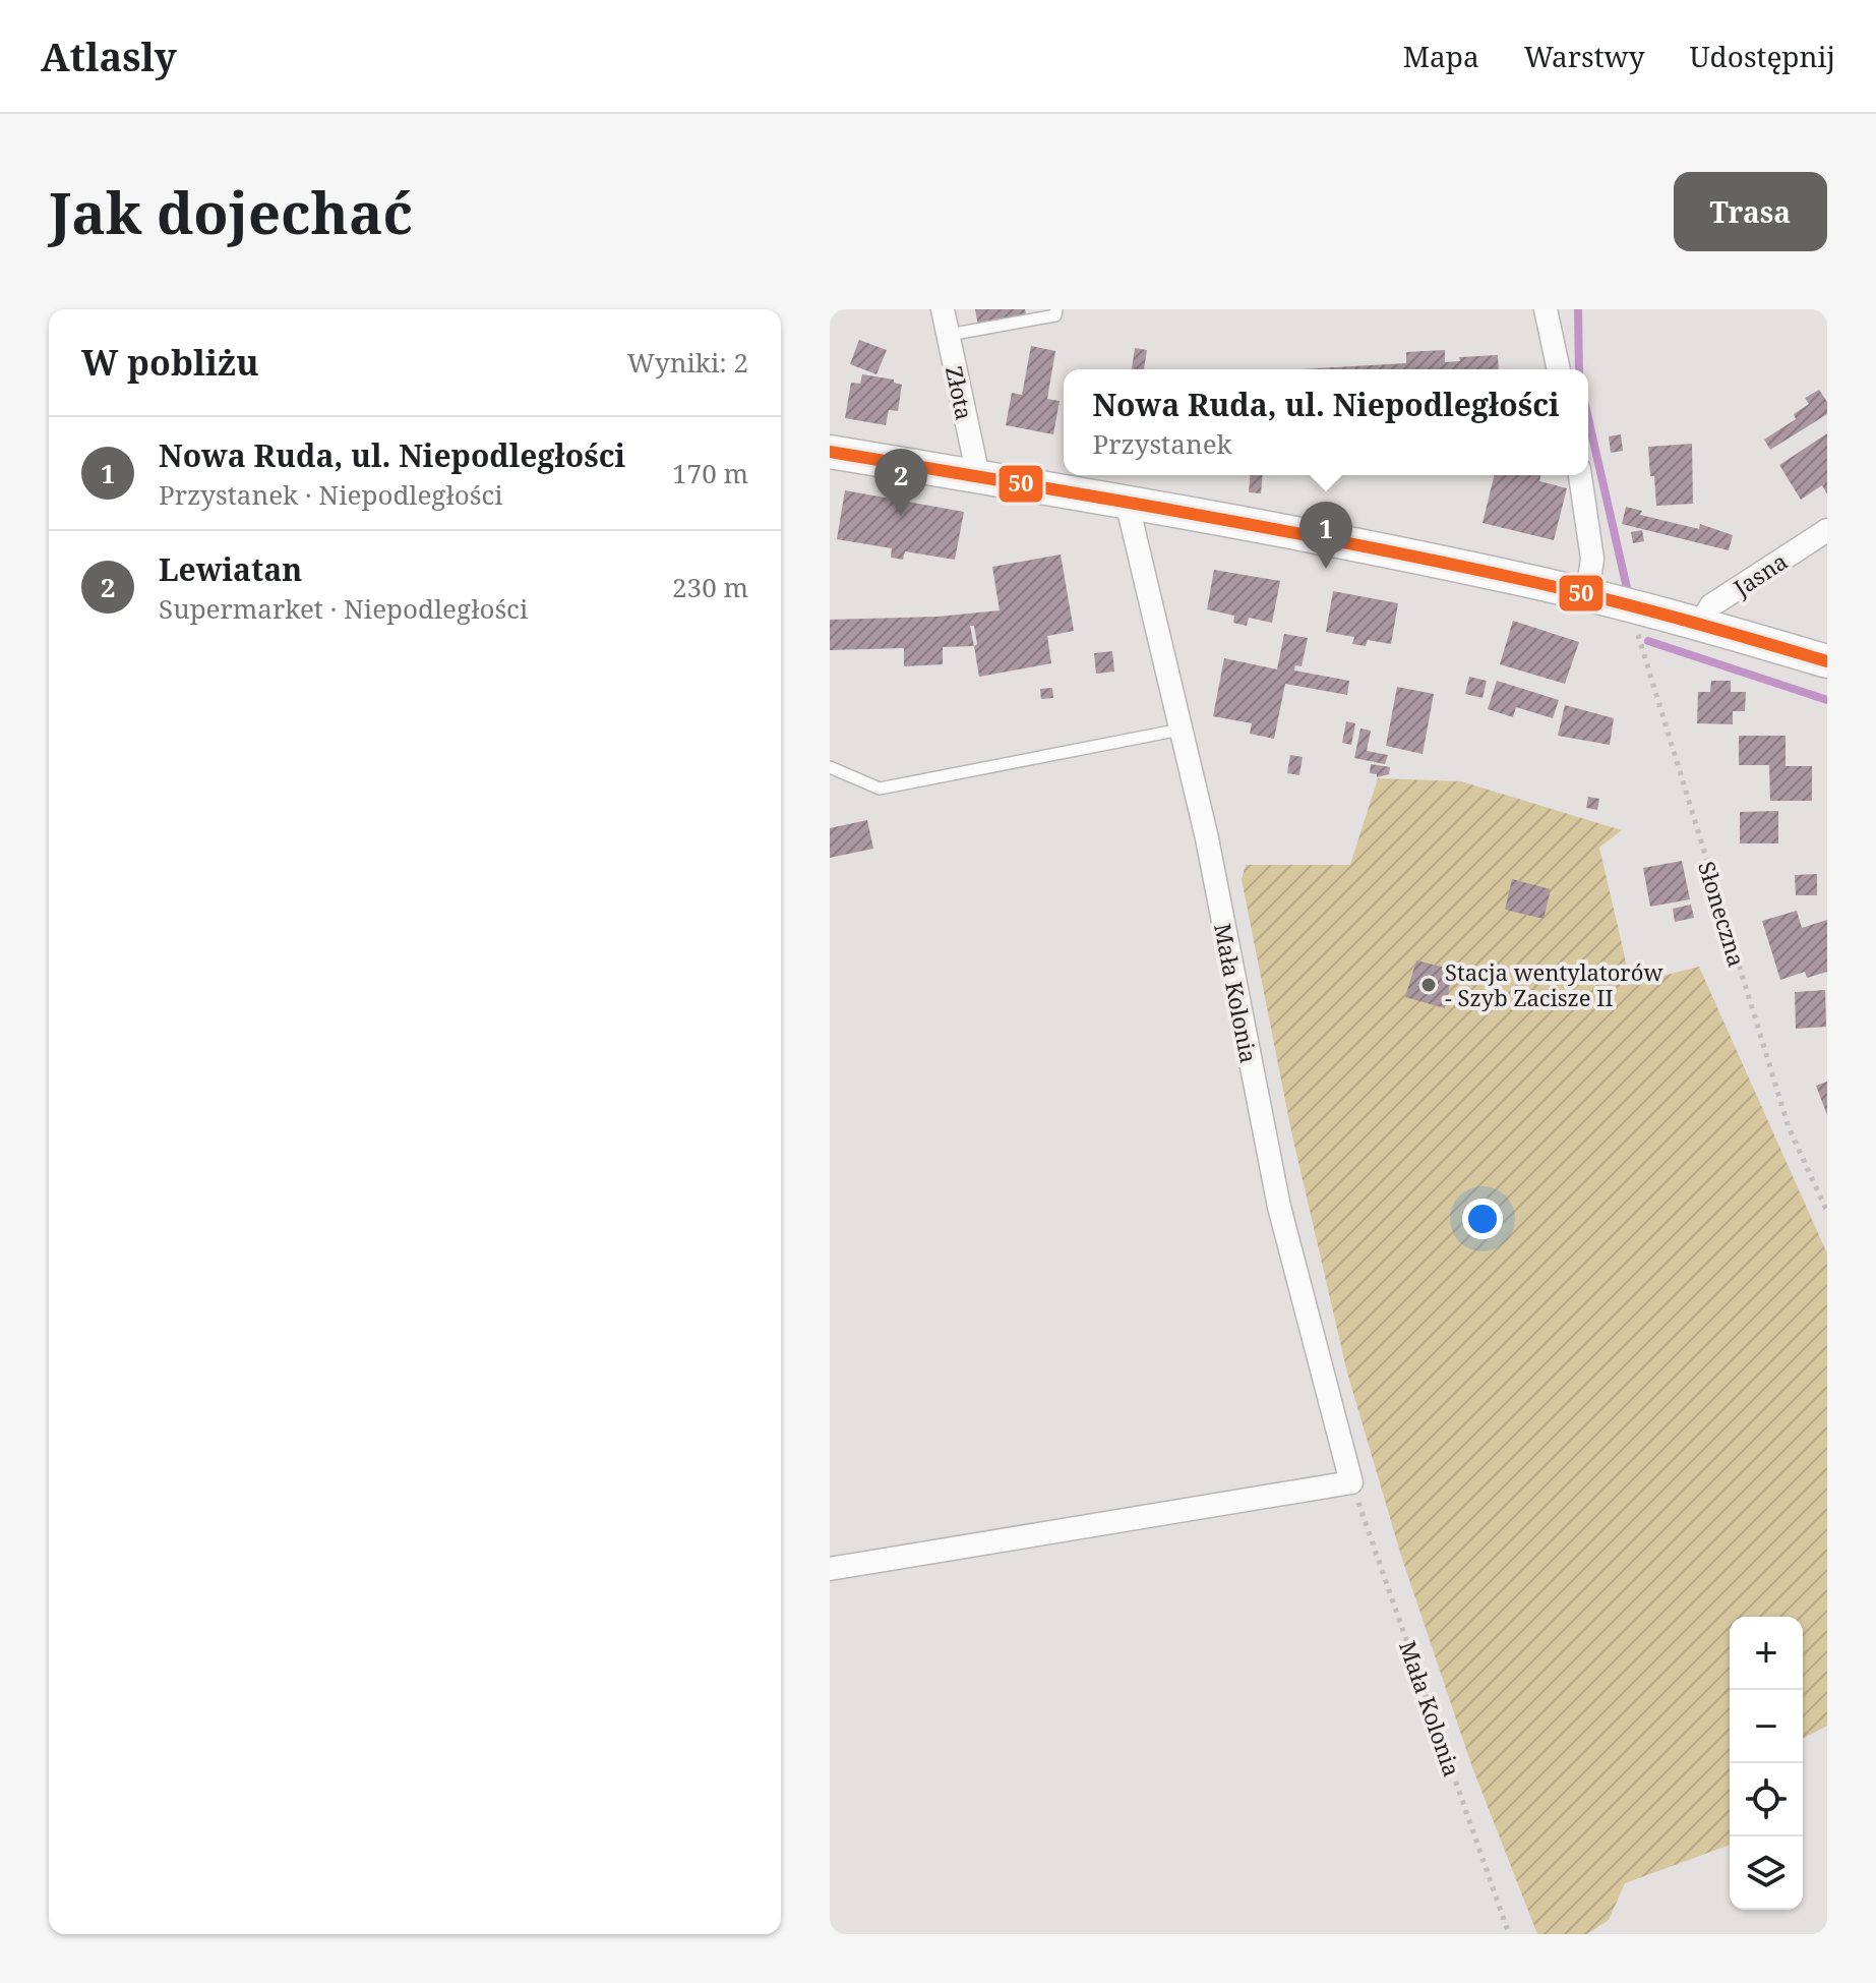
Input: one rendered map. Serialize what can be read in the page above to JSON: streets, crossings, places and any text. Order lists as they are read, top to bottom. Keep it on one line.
{"streets":{"street":["Złota","Jasna","Mała Kolonia"],"path":["Słoneczna"]},"places":["Stacja wentylatorów - Szyb Zacisze II"],"lines":["transit line 50"],"page":{"header":"Atlasly","nav":["Mapa","Warstwy","Udostępnij"],"buttons":"Trasa","title":"Jak dojechać","heading":["W pobliżu","Wyniki: 2"],"popup":["Nowa Ruda, ul. Niepodległości","Przystanek"],"list":[{"mark":"1","name":"Nowa Ruda, ul. Niepodległości","note":"Przystanek · Niepodległości","value":"170 m"},{"mark":"2","name":"Lewiatan","note":"Supermarket · Niepodległości","value":"230 m"}],"pins":["2","1"],"map_buttons":["+","−"]}}
